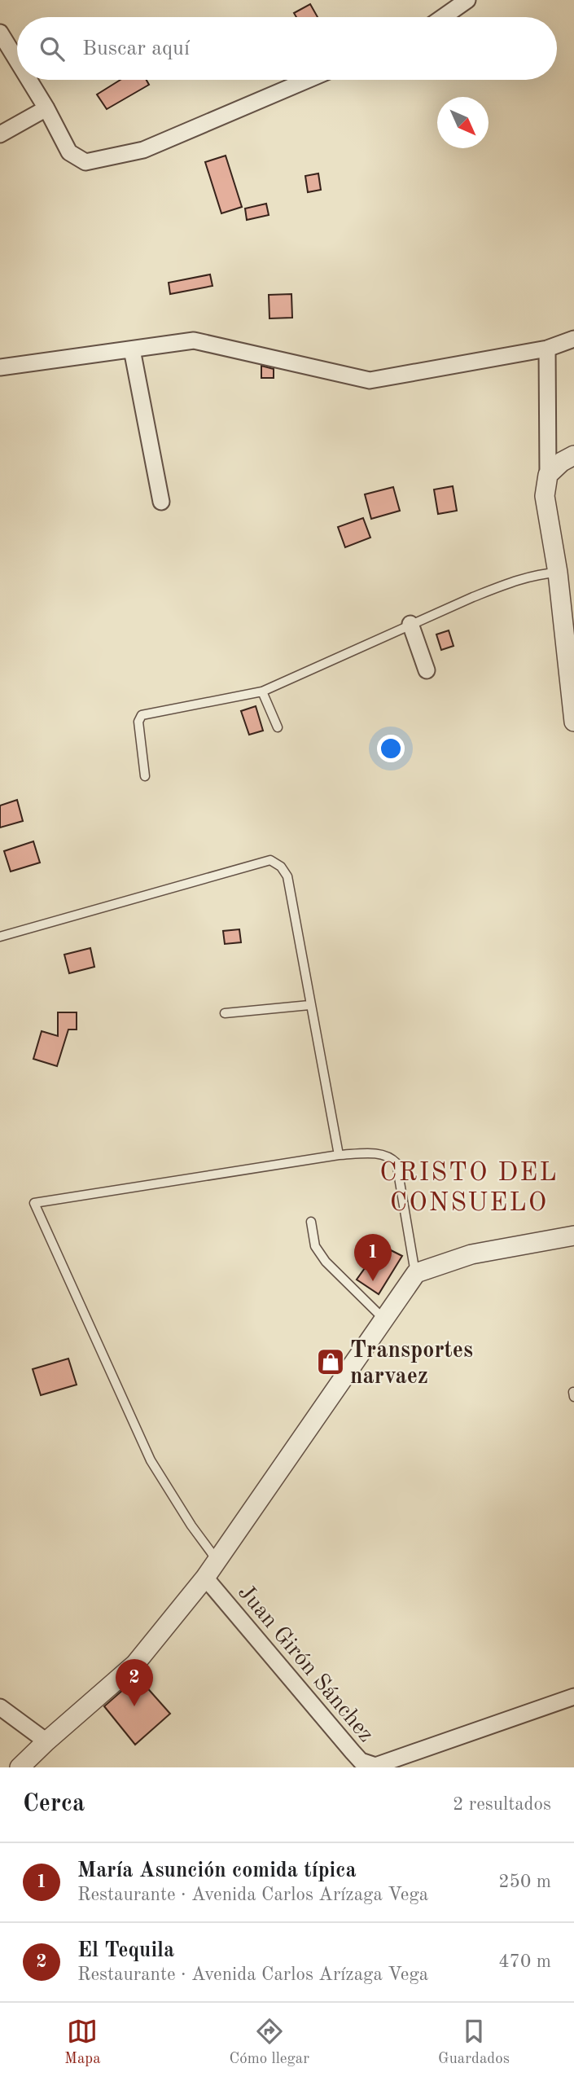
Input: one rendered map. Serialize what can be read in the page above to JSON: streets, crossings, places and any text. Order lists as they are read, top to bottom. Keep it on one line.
{"streets":{"street":["Juan Girón Sánchez"]},"districts":["CRISTO DEL CONSUELO"],"places":{"shop":["Transportes narvaez"]},"north":"bottom right","page":{"search":"Buscar aquí","pins":["1","2"],"heading":["Cerca","2 resultados"],"list":[{"mark":"1","name":"María Asunción comida típica","note":"Restaurante · Avenida Carlos Arízaga Vega","value":"250 m"},{"mark":"2","name":"El Tequila","note":"Restaurante · Avenida Carlos Arízaga Vega","value":"470 m"}],"nav":["Mapa","Cómo llegar","Guardados"]}}
